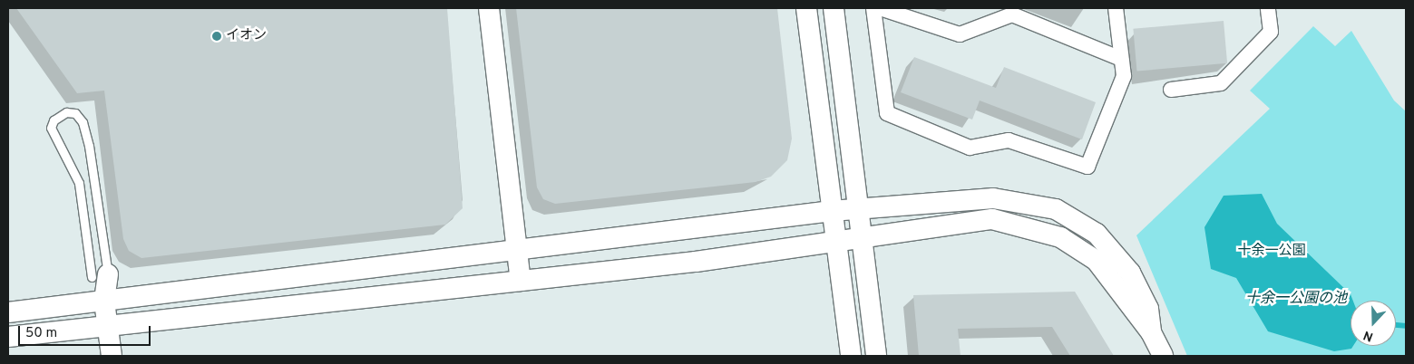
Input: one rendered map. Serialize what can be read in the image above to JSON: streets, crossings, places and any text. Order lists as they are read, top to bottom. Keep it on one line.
{"water":["十余一公園の池"],"parks":["十余一公園"],"places":["イオン"],"scale_bar":"50 m","north":"bottom"}
